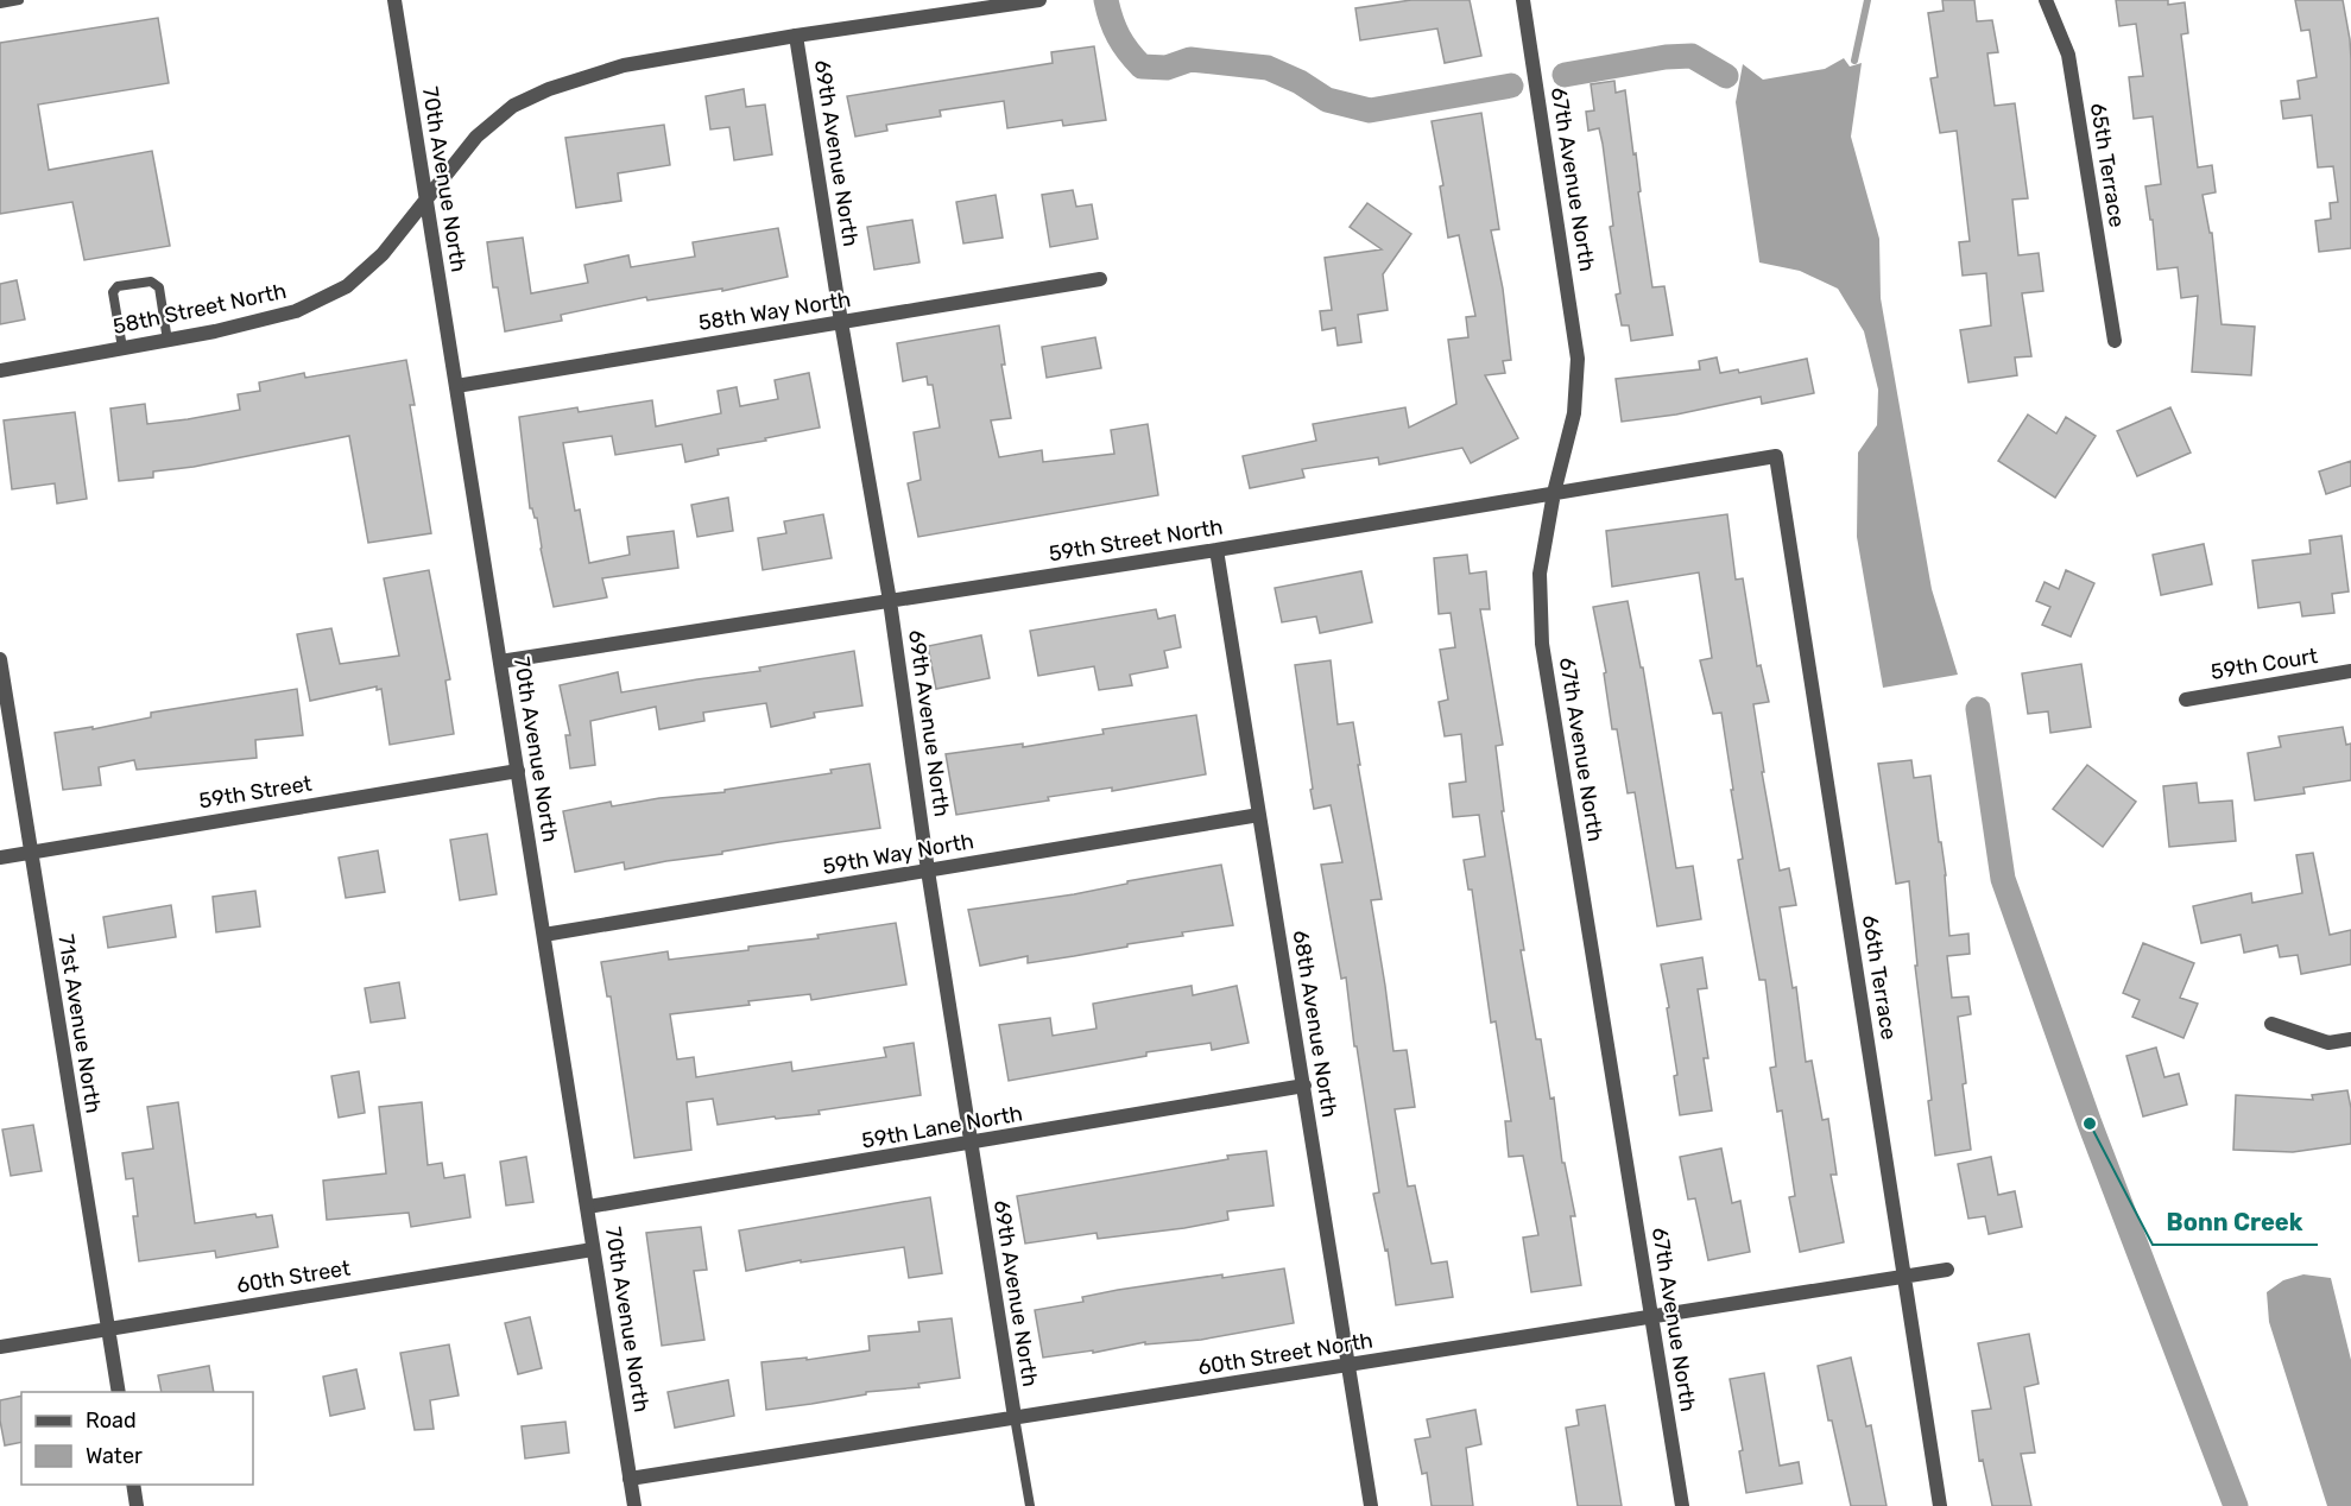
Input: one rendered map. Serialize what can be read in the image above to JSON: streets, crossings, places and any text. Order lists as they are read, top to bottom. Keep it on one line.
{"streets":{"street":["69th Avenue North","65th Terrace","70th Avenue North","67th Avenue North","58th Street North","58th Way North","59th Street North","59th Court","59th Street","59th Way North","66th Terrace","71st Avenue North","68th Avenue North","59th Lane North","60th Street","60th Street North"]},"crossings":[["69th Avenue North","58th Street North"],["69th Avenue North","58th Way North"],["69th Avenue North","59th Street North"],["69th Avenue North","59th Way North"],["69th Avenue North","59th Lane North"],["69th Avenue North","60th Street North"],["70th Avenue North","58th Street North"],["70th Avenue North","58th Way North"],["70th Avenue North","59th Street North"],["70th Avenue North","59th Street"],["70th Avenue North","59th Way North"],["70th Avenue North","59th Lane North"],["70th Avenue North","60th Street"],["70th Avenue North","60th Street North"],["67th Avenue North","59th Street North"],["67th Avenue North","60th Street North"],["59th Street North","66th Terrace"],["59th Street North","68th Avenue North"],["59th Street","71st Avenue North"],["59th Way North","68th Avenue North"],["66th Terrace","60th Street North"],["71st Avenue North","60th Street"],["68th Avenue North","59th Lane North"],["68th Avenue North","60th Street North"]],"places":["Bonn Creek"],"legend":["Road","Water"]}
